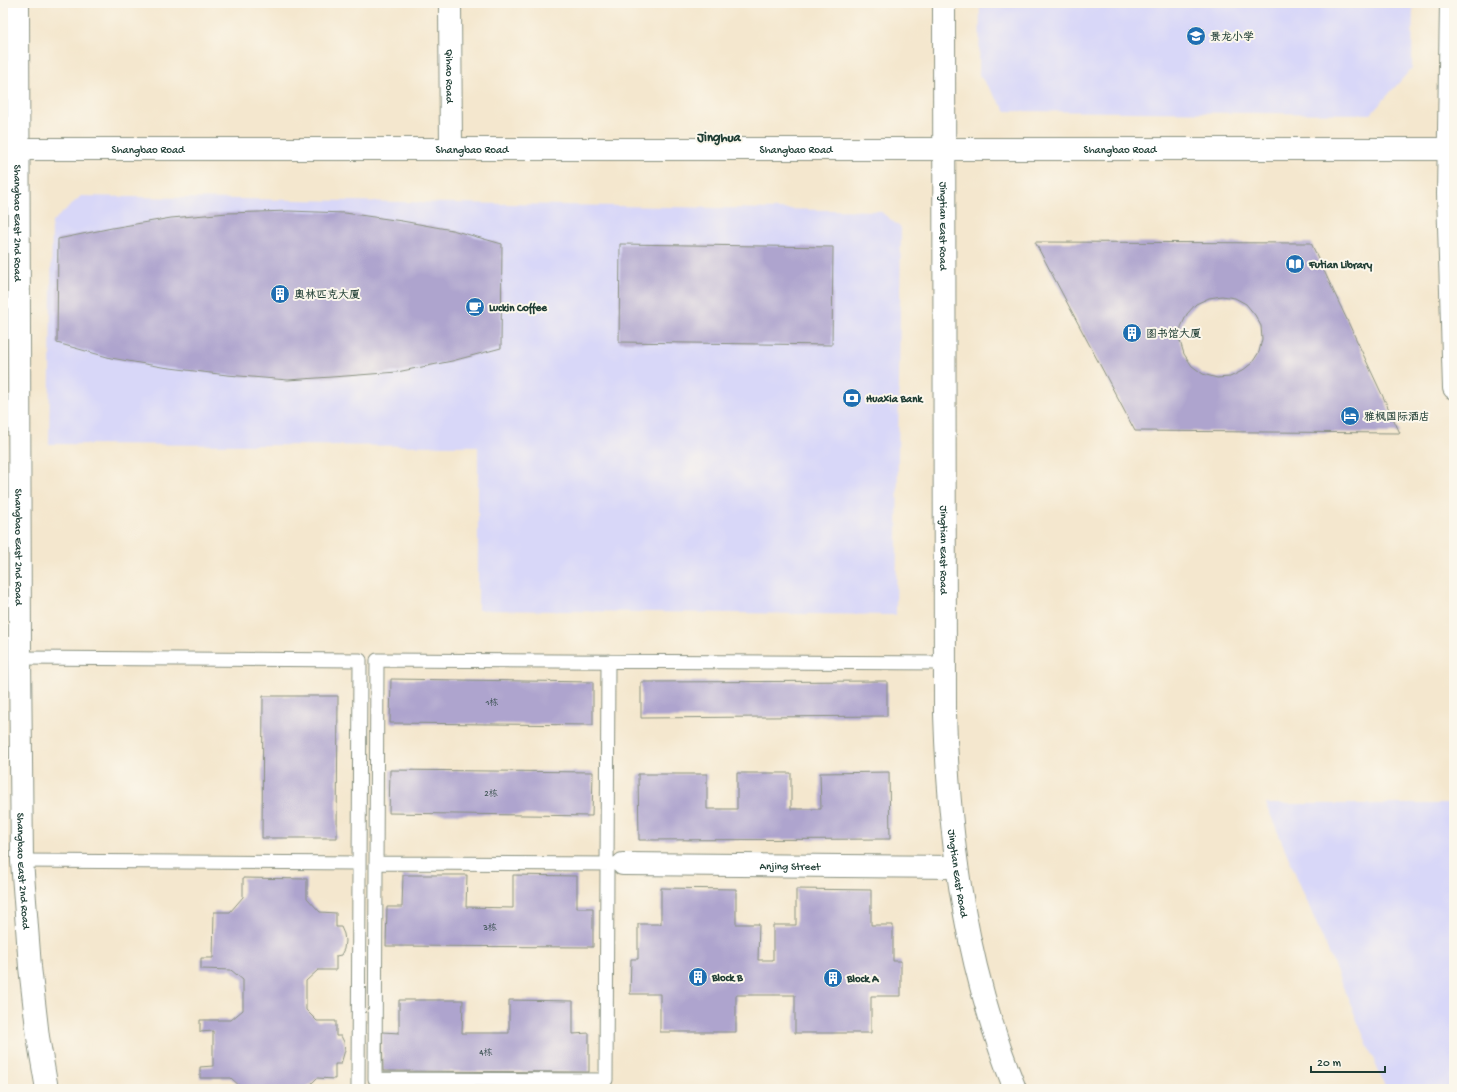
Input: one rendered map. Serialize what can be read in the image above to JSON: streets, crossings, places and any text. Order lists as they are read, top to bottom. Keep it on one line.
{"streets":{"street":["Qihao Road","Shangbao Road","Shangbao East 2nd Road","Jingtian East Road","Anjing Street"]},"crossings":[["Qihao Road","Shangbao Road"],["Shangbao Road","Shangbao East 2nd Road"],["Shangbao Road","Jingtian East Road"],["Jingtian East Road","Anjing Street"]],"districts":["Jinghua"],"places":{"school or university":["景龙小学"],"library":["Futian Library"],"building":["奥林匹克大厦","图书馆大厦","Block B","Block A"],"cafe":["Luckin Coffee"],"bank":["Huaxia Bank"],"hotel":["雅枫国际酒店"]},"house_numbers":["1栋","2栋","3栋","4栋"],"scale_bar":"20 m"}
